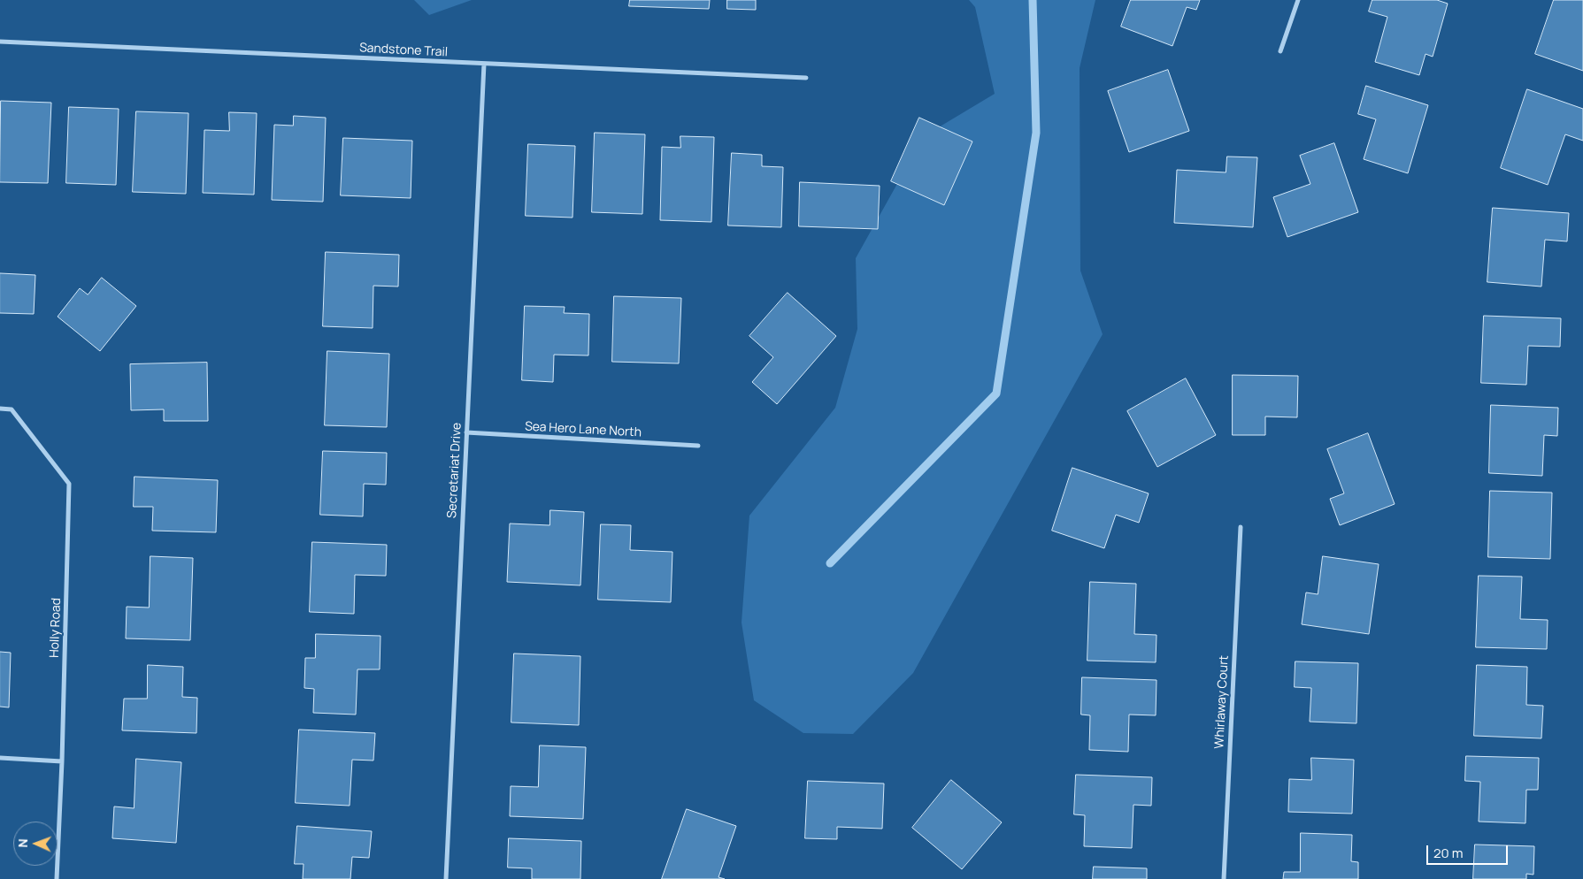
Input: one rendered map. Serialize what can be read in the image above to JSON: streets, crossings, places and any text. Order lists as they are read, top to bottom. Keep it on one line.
{"streets":{"street":["Sandstone Trail","Sea Hero Lane North","Secretariat Drive","Holly Road","Whirlaway Court"]},"crossings":[["Sandstone Trail","Secretariat Drive"],["Sea Hero Lane North","Secretariat Drive"]],"scale_bar":"20 m","north":"left"}
